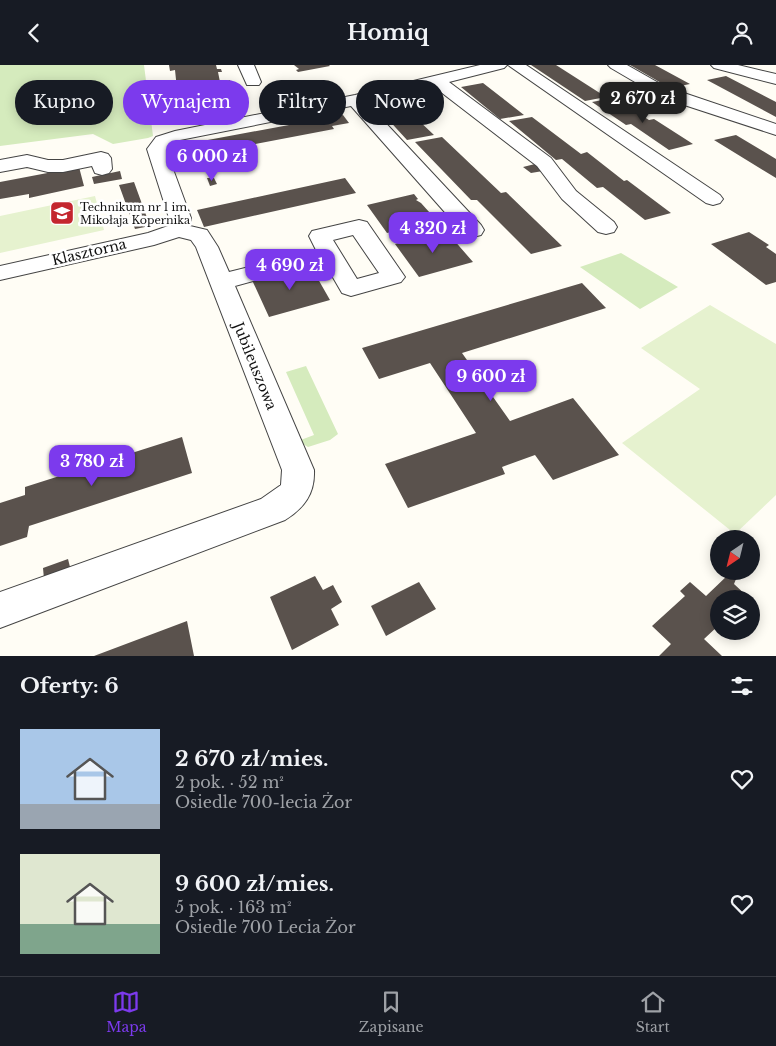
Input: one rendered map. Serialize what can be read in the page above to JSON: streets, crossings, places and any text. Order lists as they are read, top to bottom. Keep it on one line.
{"streets":{"street":["Klasztorna","Jubileuszowa"]},"crossings":[["Klasztorna","Jubileuszowa"]],"places":{"school or university":["Technikum nr 1 im. Mikołaja Kopernika"]},"north":"bottom left","page":{"header":"Homiq","chip":["Kupno","Wynajem","Filtry","Nowe"],"price":["2 670 zł","6 000 zł","4 320 zł","4 690 zł","9 600 zł","3 780 zł"],"heading":"Oferty: 6","list":[{"name":"2 670 zł/mies.","note":"2 pok. · 52 m² · Osiedle 700-lecia Żor"},{"name":"9 600 zł/mies.","note":"5 pok. · 163 m² · Osiedle 700 Lecia Żor"}],"tabs":["Mapa","Zapisane","Start"]}}
